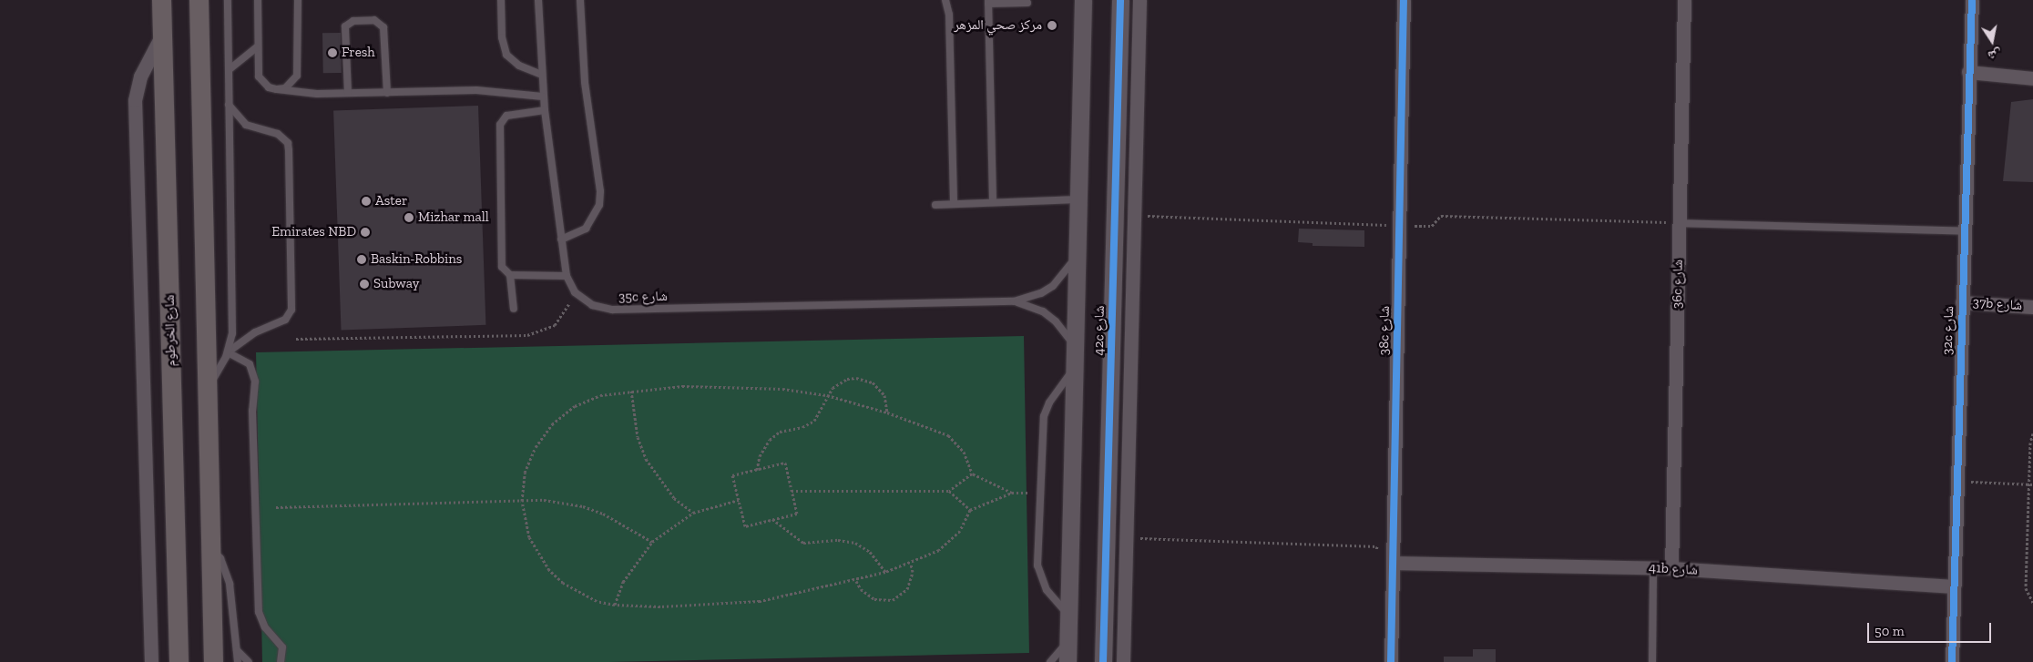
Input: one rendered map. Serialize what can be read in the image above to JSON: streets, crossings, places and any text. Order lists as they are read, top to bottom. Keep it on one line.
{"streets":{"main road":["شارع الخرطوم"],"street":["36c شارع","37b شارع","42c شارع","38c شارع","32c شارع","41b شارع"],"lane":["35c شارع"]},"crossings":[["36c شارع","41b شارع"],["35c شارع","42c شارع"],["37b شارع","32c شارع"],["38c شارع","41b شارع"],["32c شارع","41b شارع"]],"places":["مركز صحي المزهر","Fresh","Aster","Mizhar mall","Emirates NBD","Baskin-Robbins","Subway"],"scale_bar":"50 m","north":"bottom"}
